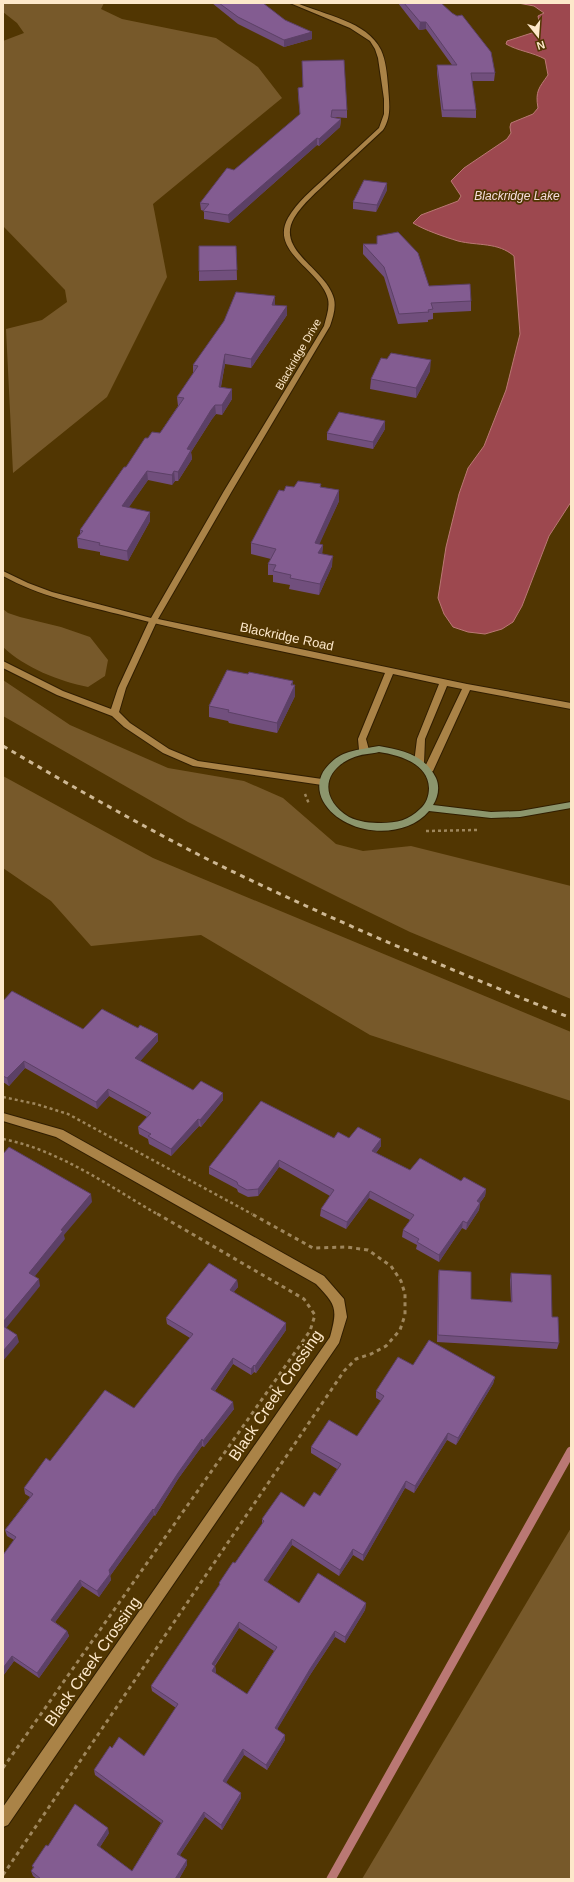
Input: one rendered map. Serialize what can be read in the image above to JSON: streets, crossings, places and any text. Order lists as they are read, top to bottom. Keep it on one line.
{"streets":{"street":["Blackridge Drive","Blackridge Road","Black Creek Crossing"]},"crossings":[["Blackridge Drive","Blackridge Road"]],"water":["Blackridge Lake"],"north":"bottom"}
